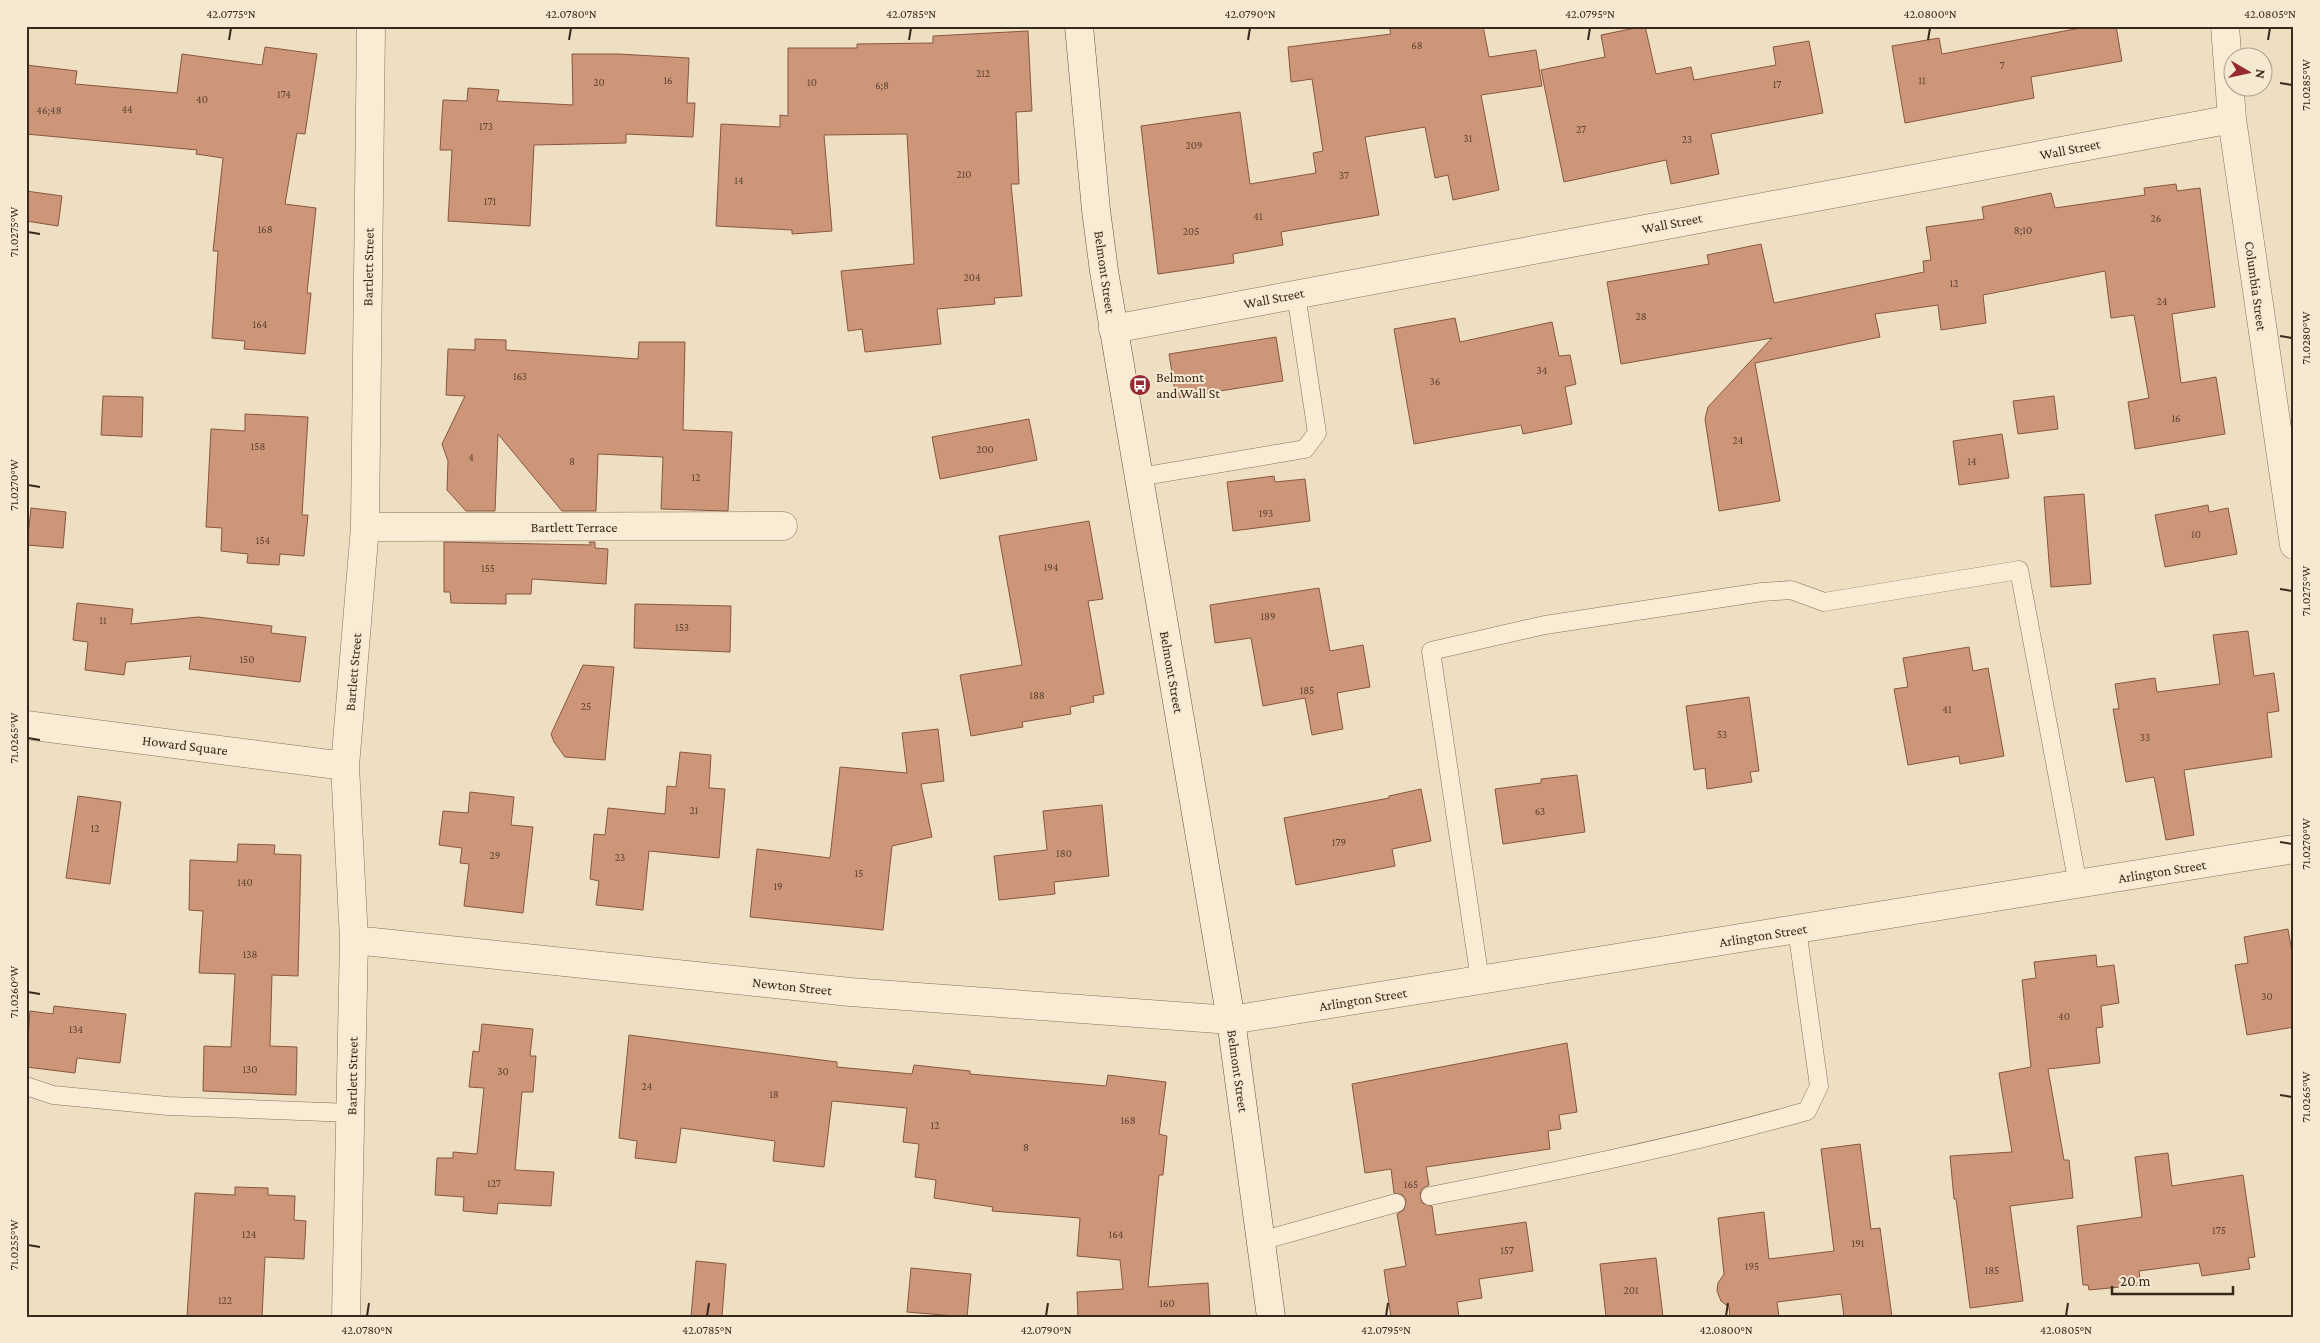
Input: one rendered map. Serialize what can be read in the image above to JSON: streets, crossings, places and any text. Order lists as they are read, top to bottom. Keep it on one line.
{"streets":{"street":["Wall Street","Bartlett Street","Belmont Street","Columbia Street","Bartlett Terrace","Howard Square","Arlington Street","Newton Street"]},"crossings":[["Wall Street","Belmont Street"],["Wall Street","Columbia Street"],["Bartlett Street","Bartlett Terrace"],["Bartlett Street","Howard Square"],["Bartlett Street","Newton Street"],["Belmont Street","Arlington Street"],["Belmont Street","Newton Street"],["Arlington Street","Newton Street"]],"places":{"bus stop":["Belmont and Wall St"]},"house_numbers":["68","7","212","16","11","20","10","17","6;8","174","40","44","46;48","173","27","31","23","209","210","37","14","171","41","26","168","8;10","205","204","12","24","28","164","34","163","36","16","24","158","200","4","8","14","12","193","10","154","194","155","189","11","153","150","185","188","25","41","53","33","21","63","12","179","180","29","23","15","140","19","138","30","40","134","130","30","24","18","168","12","8","127","165","175","124","164","191","157","195","185","201","122","160"],"scale_bar":"20 m","north":"right","coordinates":["42.0775°N","42.0780°N","42.0785°N","42.0790°N","42.0795°N","42.0800°N","42.0805°N","71.0285°W","71.0275°W","71.0280°W","71.0270°W","71.0265°W","71.0260°W","71.0255°W"]}
